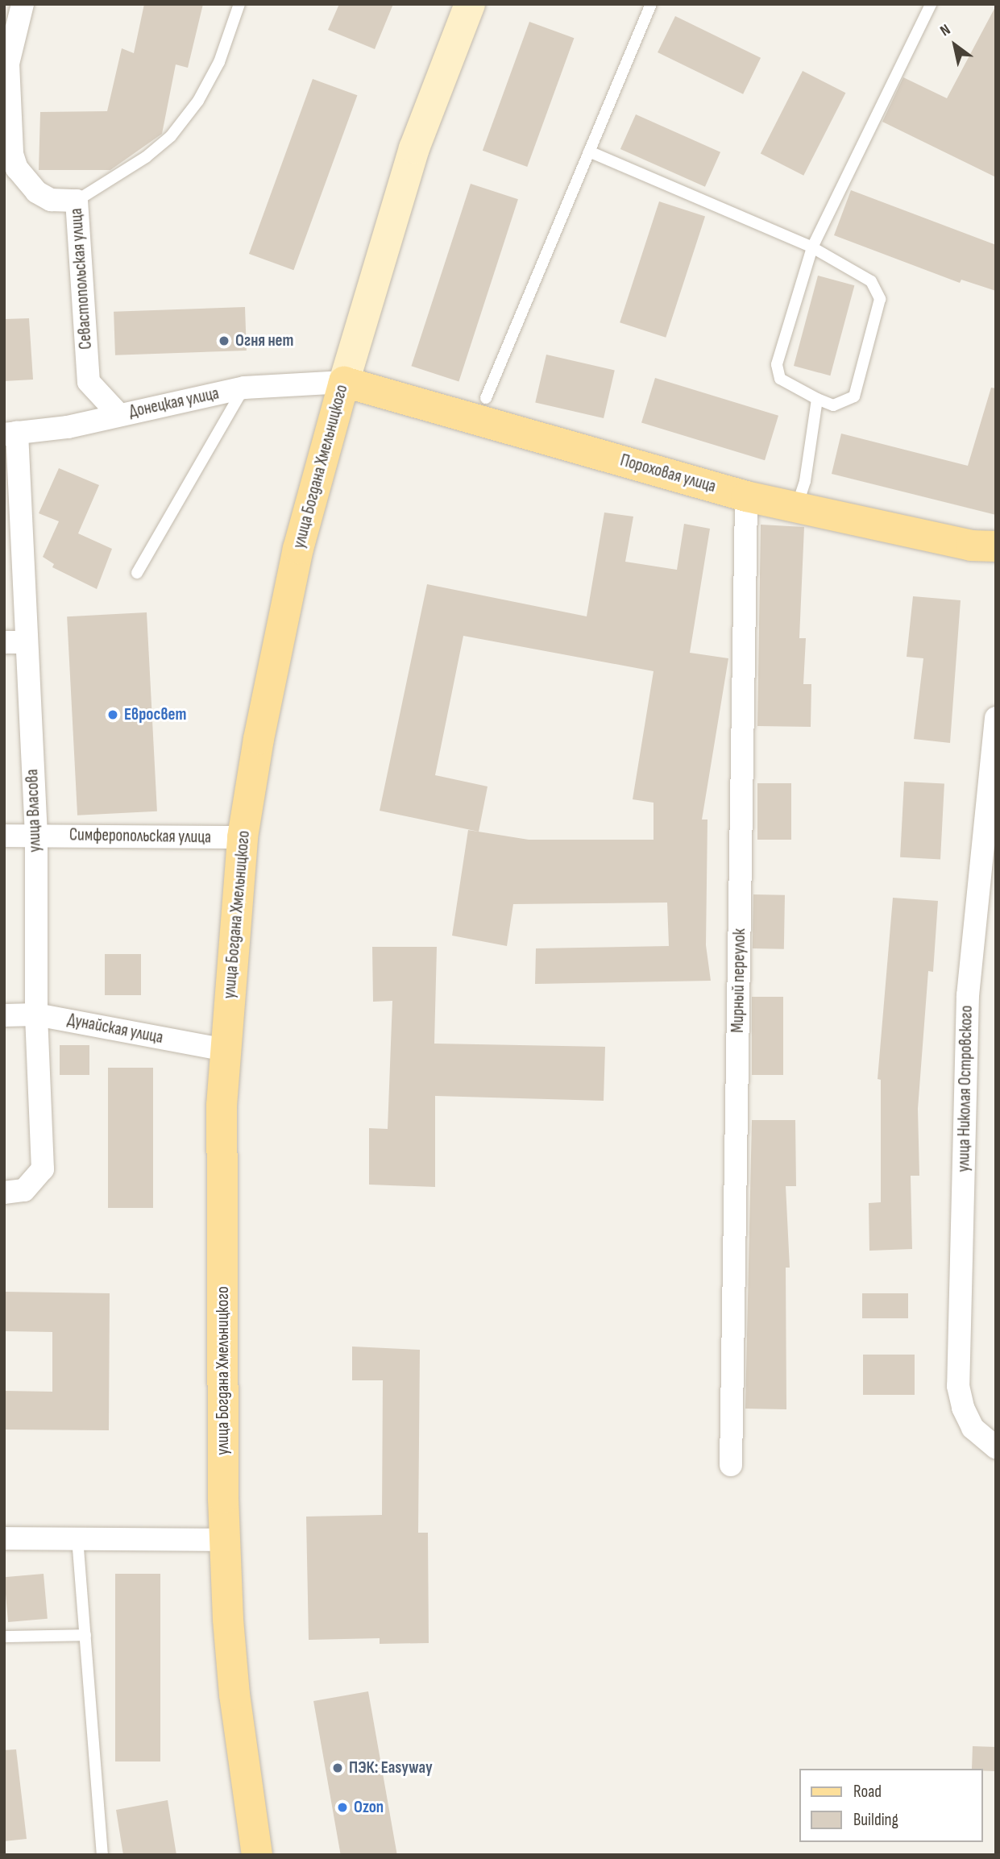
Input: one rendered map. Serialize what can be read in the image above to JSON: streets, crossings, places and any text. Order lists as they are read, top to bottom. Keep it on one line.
{"streets":{"main road":["улица Богдана Хмельницкого","Пороховая улица"],"street":["Севастопольская улица","Донецкая улица","улица Власова","Симферопольская улица","Мирный переулок","Дунайская улица","улица Николая Островского"]},"crossings":[["Севастопольская улица","Донецкая улица"],["Донецкая улица","улица Богдана Хмельницкого"],["Донецкая улица","Пороховая улица"],["Донецкая улица","улица Власова"],["улица Богдана Хмельницкого","Пороховая улица"],["улица Богдана Хмельницкого","Симферопольская улица"],["улица Богдана Хмельницкого","Дунайская улица"],["Пороховая улица","Мирный переулок"],["улица Власова","Симферопольская улица"],["улица Власова","Дунайская улица"]],"places":["Огня нет","Евросвет","ПЭК: Easyway","Ozon"],"legend":["Road","Building"],"north":"top left"}
